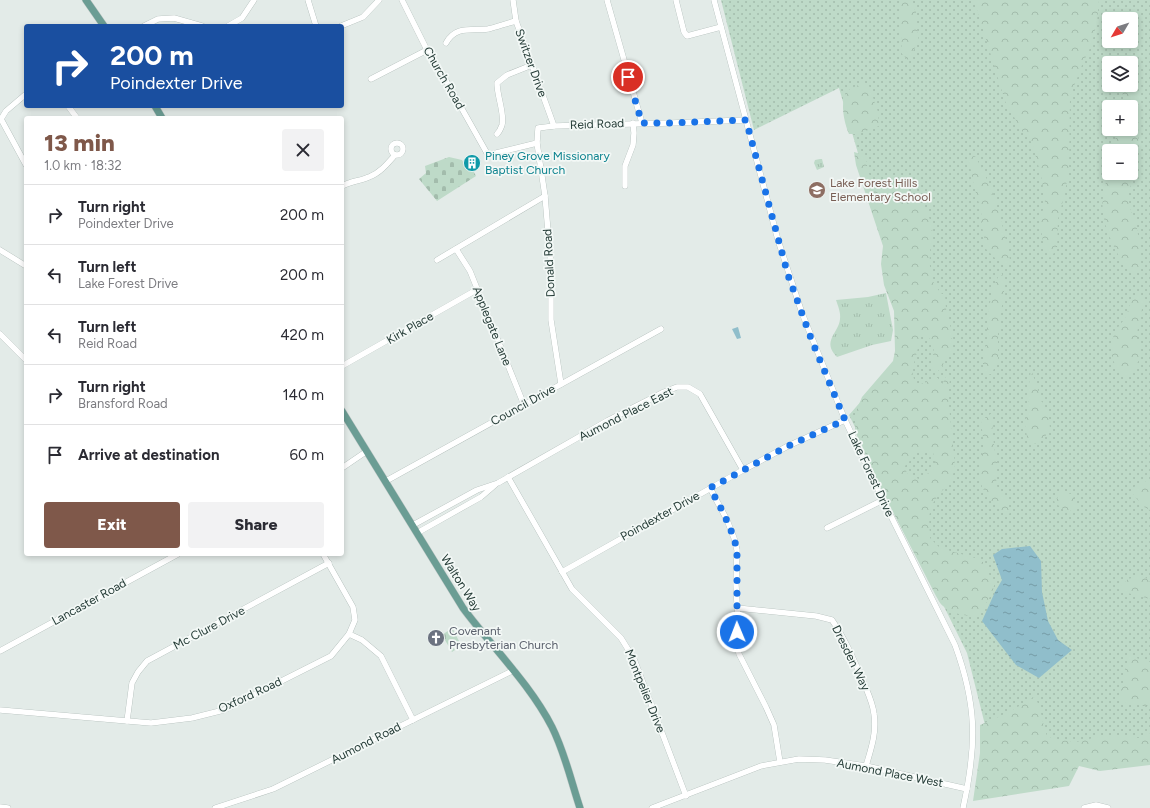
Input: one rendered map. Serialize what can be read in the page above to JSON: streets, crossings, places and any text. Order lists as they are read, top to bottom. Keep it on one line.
{"streets":{"main road":["Walton Way"],"street":["Switzer Drive","Church Road","Reid Road","Donald Road","Applegate Lane","Kirk Place","Council Drive","Aumond Place East","Lake Forest Drive","Poindexter Drive","Lancaster Road","Mc Clure Drive","Dresden Way","Montpelier Drive","Oxford Road","Aumond Road","Aumond Place West"]},"crossings":[["Switzer Drive","Reid Road"],["Church Road","Reid Road"],["Church Road","Donald Road"],["Reid Road","Donald Road"],["Reid Road","Lake Forest Drive"],["Donald Road","Council Drive"],["Applegate Lane","Kirk Place"],["Applegate Lane","Council Drive"],["Council Drive","Walton Way"],["Aumond Place East","Poindexter Drive"],["Aumond Place East","Walton Way"],["Aumond Place East","Montpelier Drive"],["Lake Forest Drive","Poindexter Drive"],["Lake Forest Drive","Aumond Place West"],["Poindexter Drive","Montpelier Drive"],["Walton Way","Aumond Road"],["Mc Clure Drive","Oxford Road"],["Dresden Way","Aumond Place West"],["Montpelier Drive","Aumond Place West"]],"places":{"building":["Piney Grove Missionary Baptist Church"],"school or university":["Lake Forest Hills Elementary School"],"church":["Covenant Presbyterian Church"]},"north":"bottom left","page":{"map_buttons":["+","−"],"turn":["200 m","Poindexter Drive"],"heading":["13 min","1.0 km · 18:32"],"list":[{"name":"Turn right","note":"Poindexter Drive","value":"200 m"},{"name":"Turn left","note":"Lake Forest Drive","value":"200 m"},{"name":"Turn left","note":"Reid Road","value":"420 m"},{"name":"Turn right","note":"Bransford Road","value":"140 m"},{"name":"Arrive at destination","value":"60 m"}],"buttons":["Exit","Share"]}}
